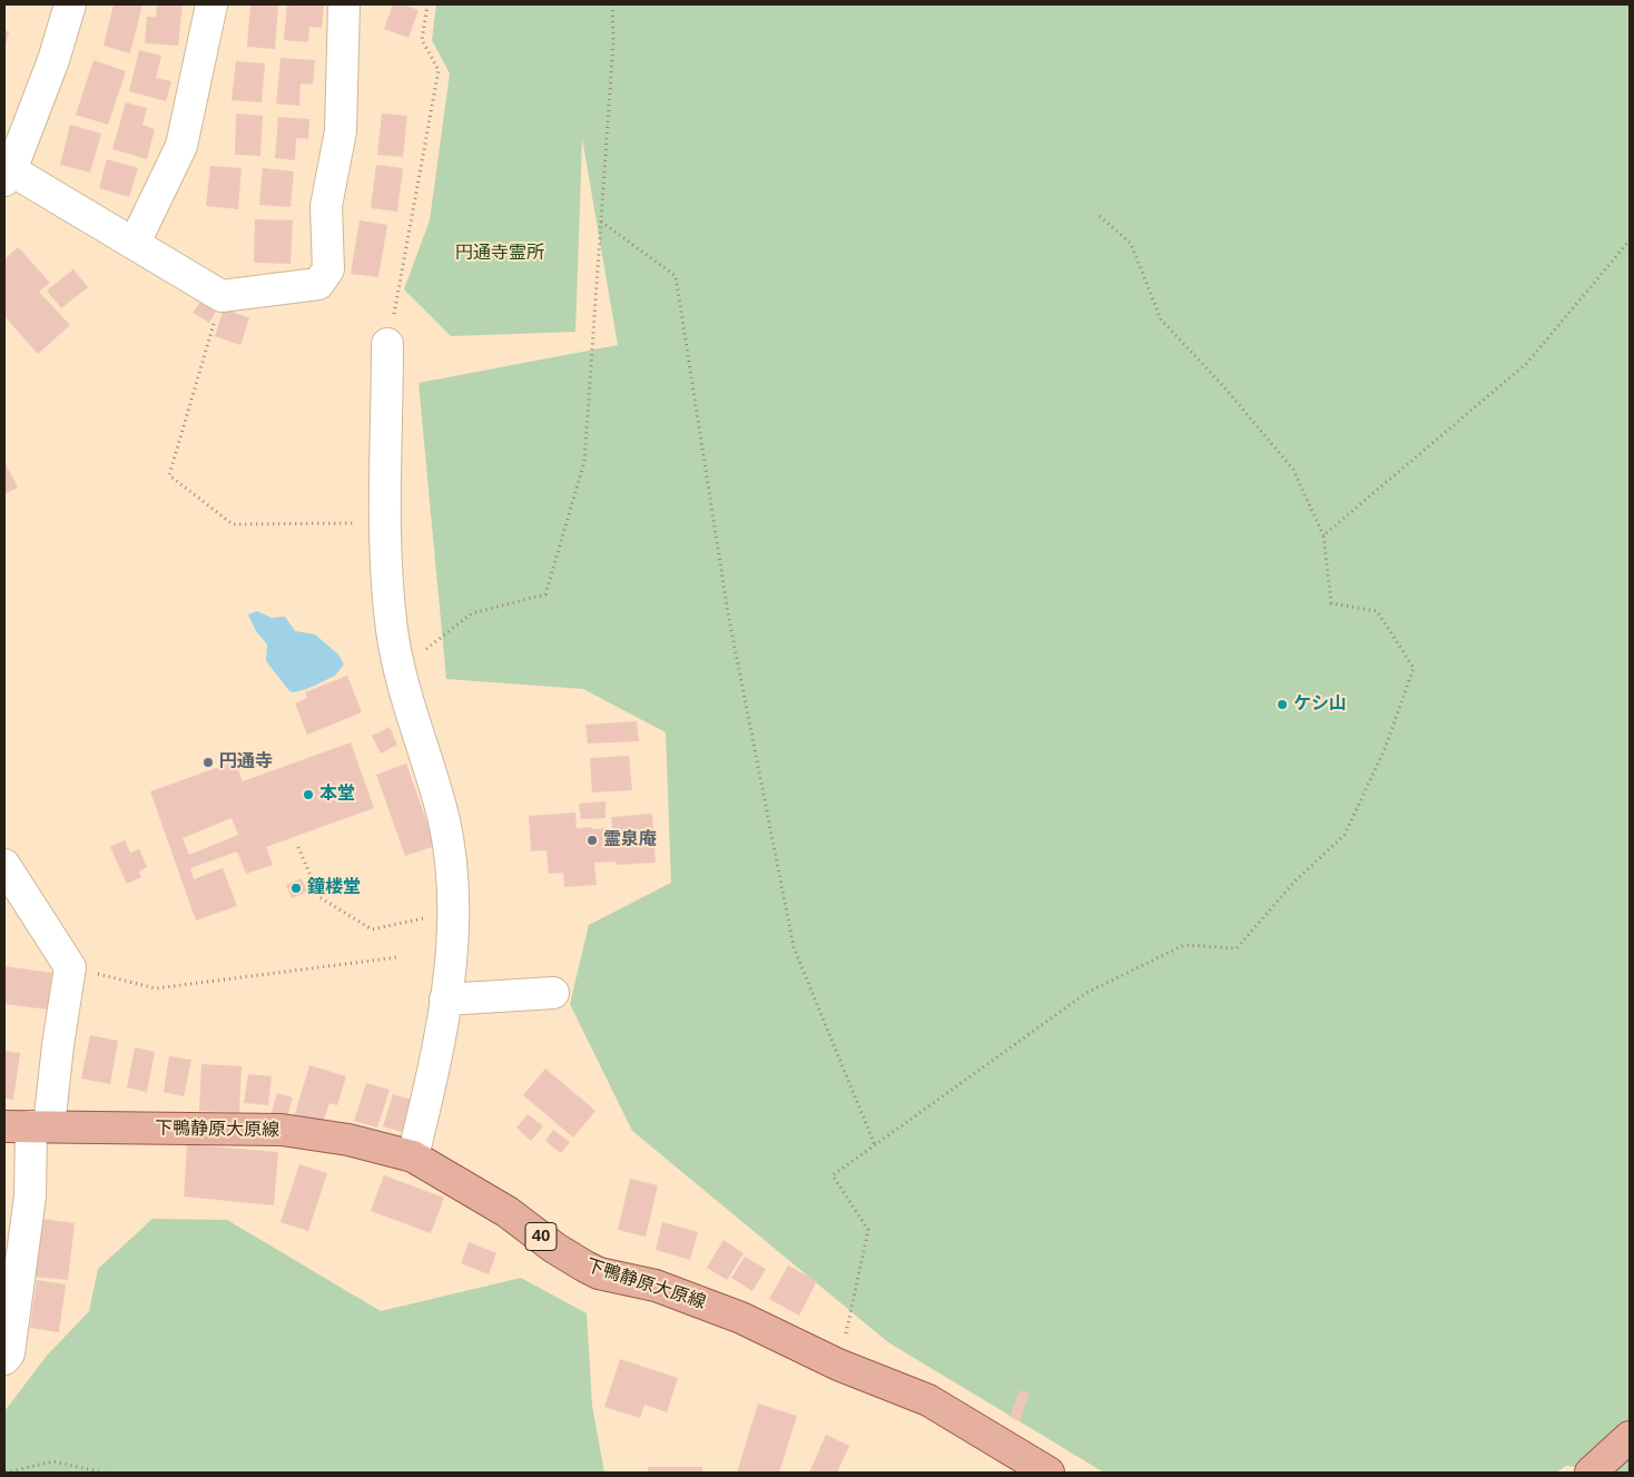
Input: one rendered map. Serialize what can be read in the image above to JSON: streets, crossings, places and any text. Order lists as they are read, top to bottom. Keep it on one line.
{"streets":{"main road":["下鴨静原大原線","40"]},"parks":["円通寺霊所"],"places":["ケシ山","円通寺","本堂","霊泉庵","鐘楼堂"]}
